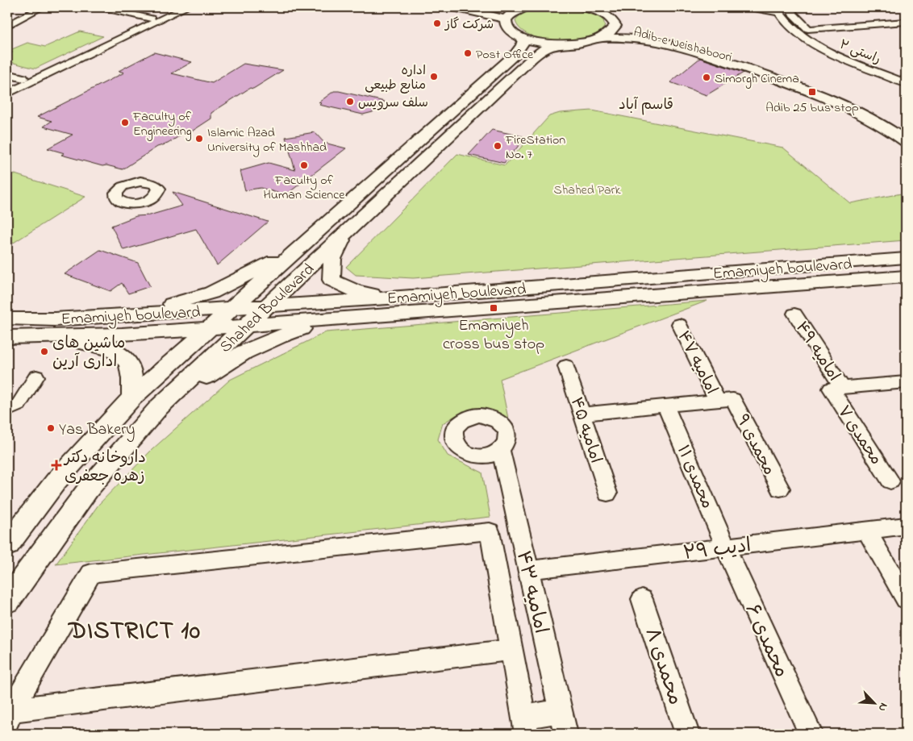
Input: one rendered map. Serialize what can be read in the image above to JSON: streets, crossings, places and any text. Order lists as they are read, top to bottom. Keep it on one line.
{"streets":{"main road":["Adib-e Neishaboori","Emamiyeh boulevard","Shahed Boulevard"],"street":["راستی ۲","امامیه ۴۹","امامیه ۴۷","امامیه ۴۵","محمدی ۷","محمدی ۹","محمدی ۱۱","ادیب ۲۹","امامیه ۴۳","محمدی ۶","محمدی ۸"]},"crossings":[["Adib-e Neishaboori","Shahed Boulevard"],["Emamiyeh boulevard","Shahed Boulevard"],["امامیه ۴۹","محمدی ۷"],["امامیه ۴۷","محمدی ۹"],["محمدی ۱۱","ادیب ۲۹"],["محمدی ۱۱","محمدی ۶"],["ادیب ۲۹","امامیه ۴۳"],["ادیب ۲۹","محمدی ۶"]],"districts":["قاسم آباد","DISTRICT 10"],"parks":["Shahed Park"],"places":{"other":["شرکت گاز","Post Office","اداره منابع طبیعی","Simorgh Cinema","سلف سرویس","Faculty of Engineering","Islamic Azad University of Mashhad","FireStation No. 7","Faculty of Human Science","ماشین های اداری آرین","Yas Bakery"],"transit":["Adib 25 bus stop","Emamiyeh cross bus stop"],"health":["داروخانه دکتر زهره جعفری"]},"north":"bottom right"}
